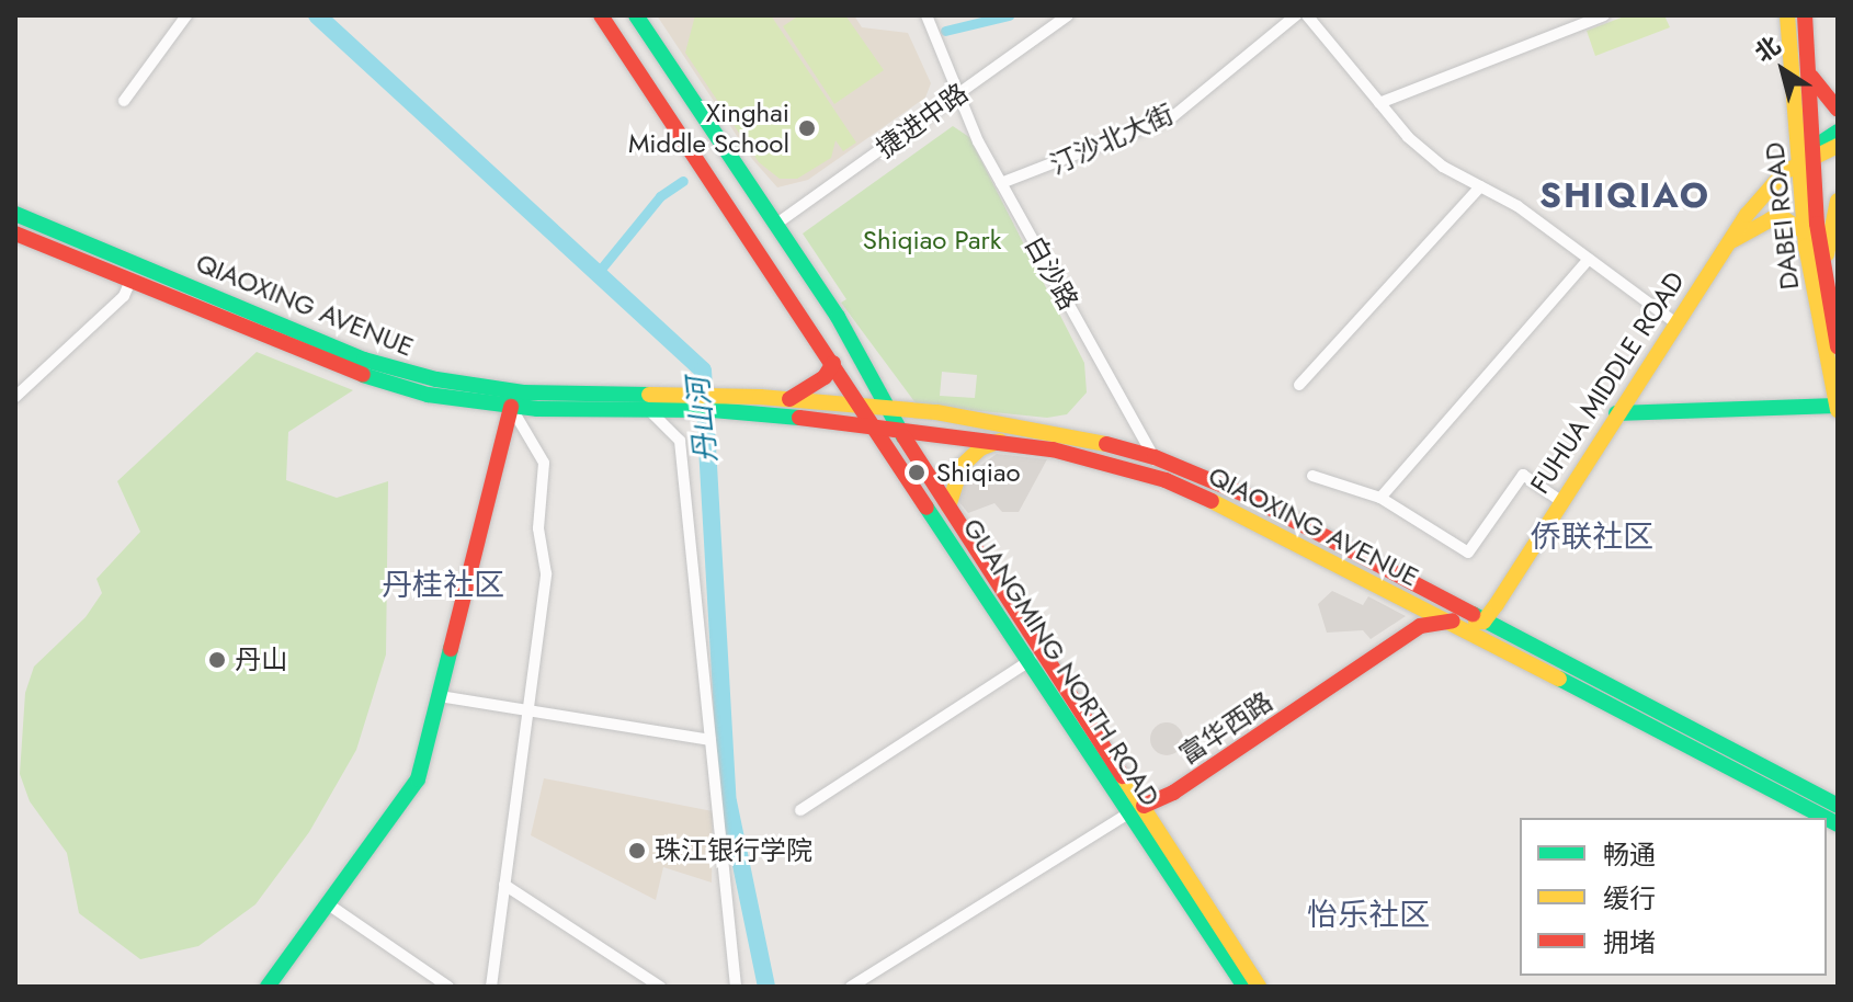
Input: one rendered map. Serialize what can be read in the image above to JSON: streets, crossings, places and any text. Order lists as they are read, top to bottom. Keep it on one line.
{"streets":{"main road":["DABEI ROAD","QIAOXING AVENUE","FUHUA MIDDLE ROAD","GUANGMING NORTH ROAD","富华西路"],"street":["捷进中路","汀沙北大街","白沙路"]},"crossings":[["捷进中路","白沙路"],["捷进中路","GUANGMING NORTH ROAD"],["汀沙北大街","白沙路"],["DABEI ROAD","FUHUA MIDDLE ROAD"],["白沙路","QIAOXING AVENUE"],["QIAOXING AVENUE","FUHUA MIDDLE ROAD"],["QIAOXING AVENUE","GUANGMING NORTH ROAD"],["QIAOXING AVENUE","富华西路"],["GUANGMING NORTH ROAD","富华西路"]],"districts":["SHIQIAO","侨联社区","丹桂社区","怡乐社区"],"water":["丹山河"],"parks":["Shiqiao Park"],"places":["Xinghai Middle School","Shiqiao","丹山","珠江银行学院"],"legend":["畅通","缓行","拥堵"],"north":"top left"}
